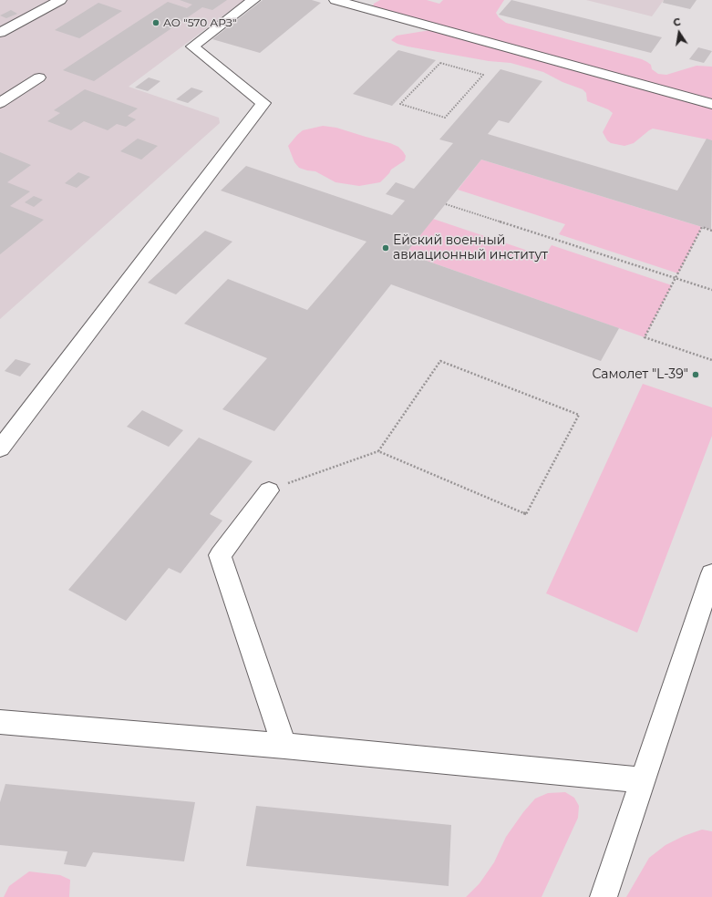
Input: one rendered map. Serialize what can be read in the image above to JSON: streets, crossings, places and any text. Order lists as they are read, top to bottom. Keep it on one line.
{"places":["АО \"570 АРЗ\"","Ейский военный авиационный институт","Самолет \"L-39\""],"north":"top"}
